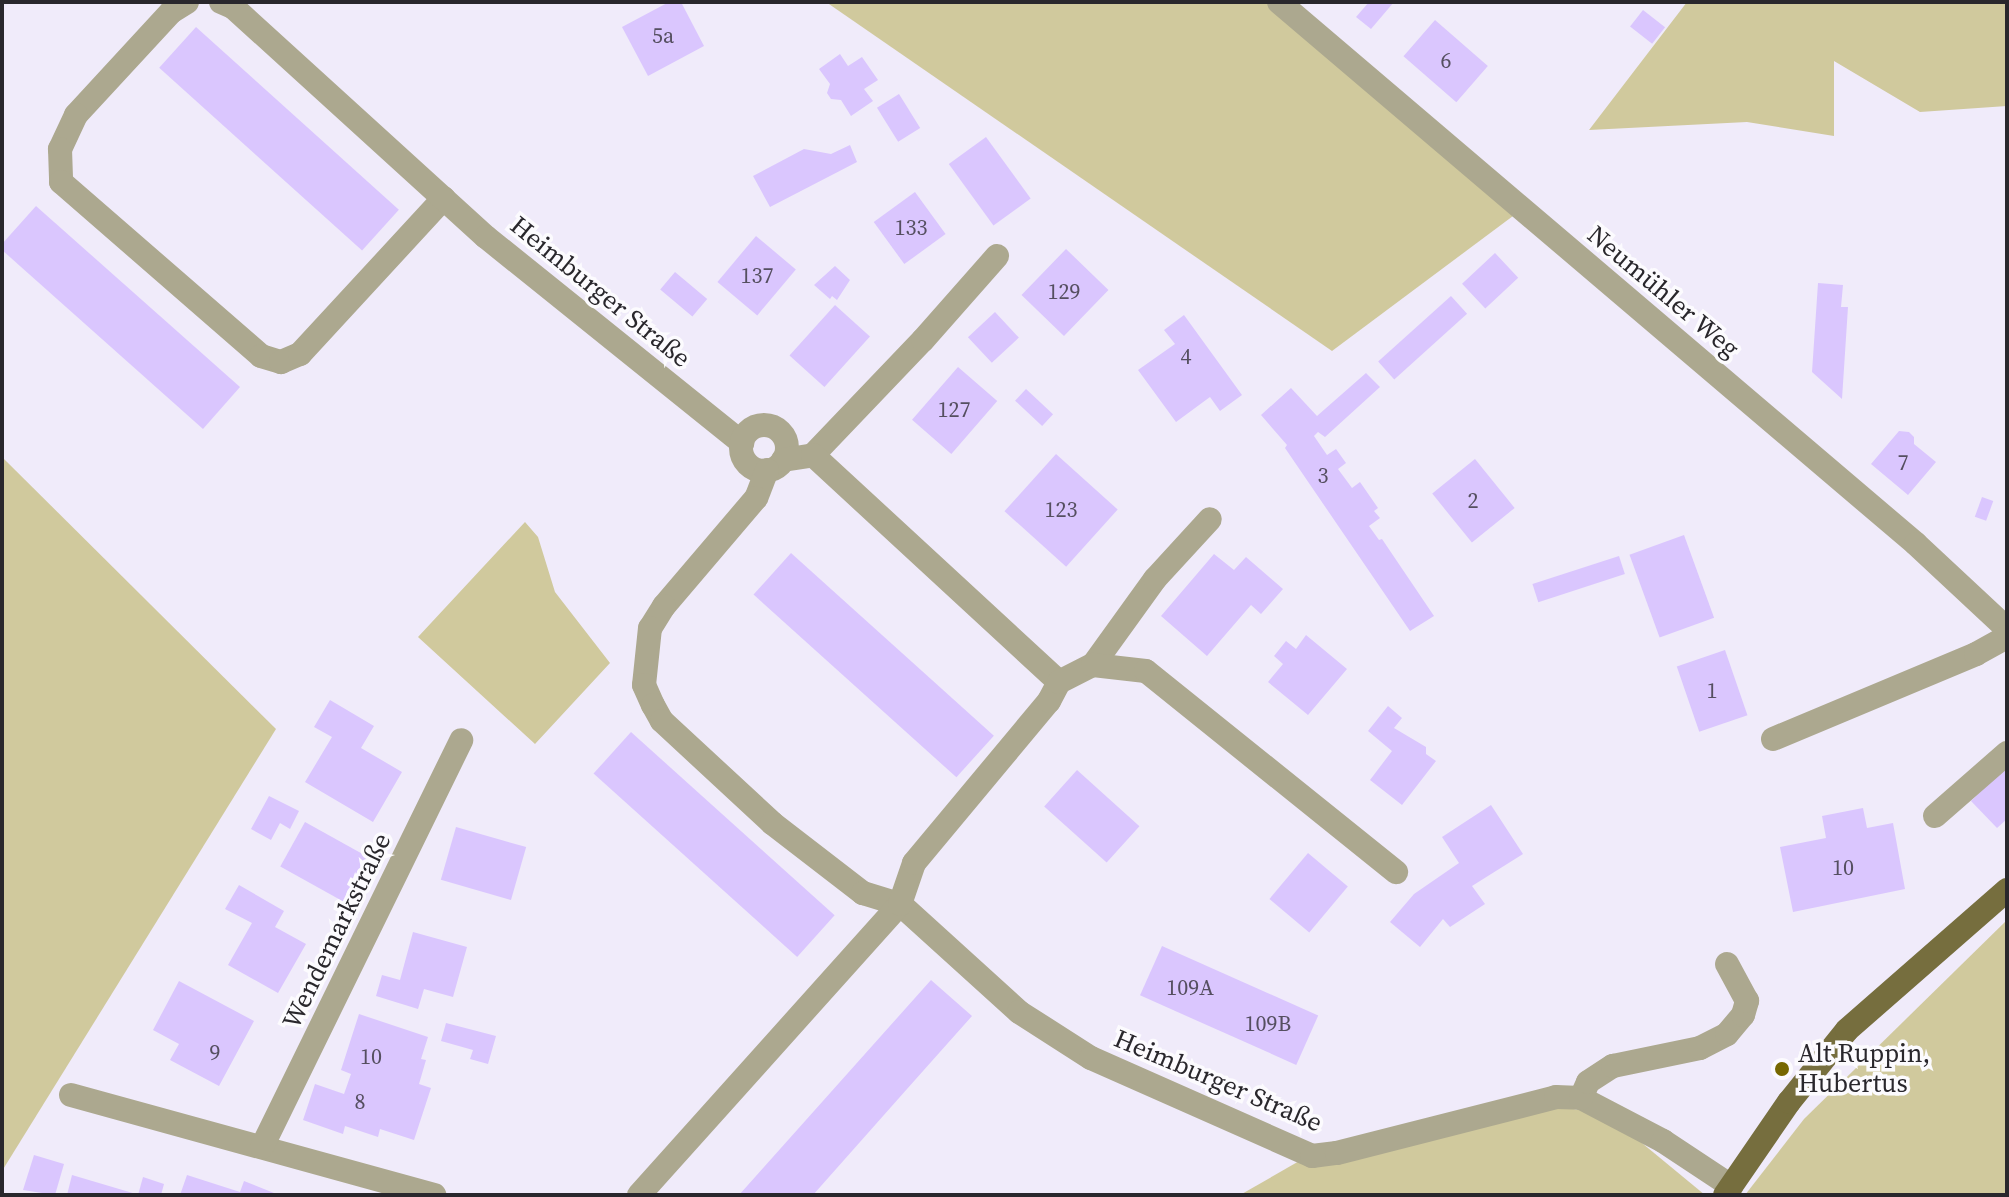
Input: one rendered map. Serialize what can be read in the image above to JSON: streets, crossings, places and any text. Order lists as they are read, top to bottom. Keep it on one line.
{"streets":{"street":["Heimburger Straße","Neumühler Weg","Wendemarkstraße"]},"places":["Alt Ruppin, Hubertus"],"house_numbers":["5a","6","133","137","129","4","127","7","3","2","123","1","10","109A","109B","9","10","8"]}
